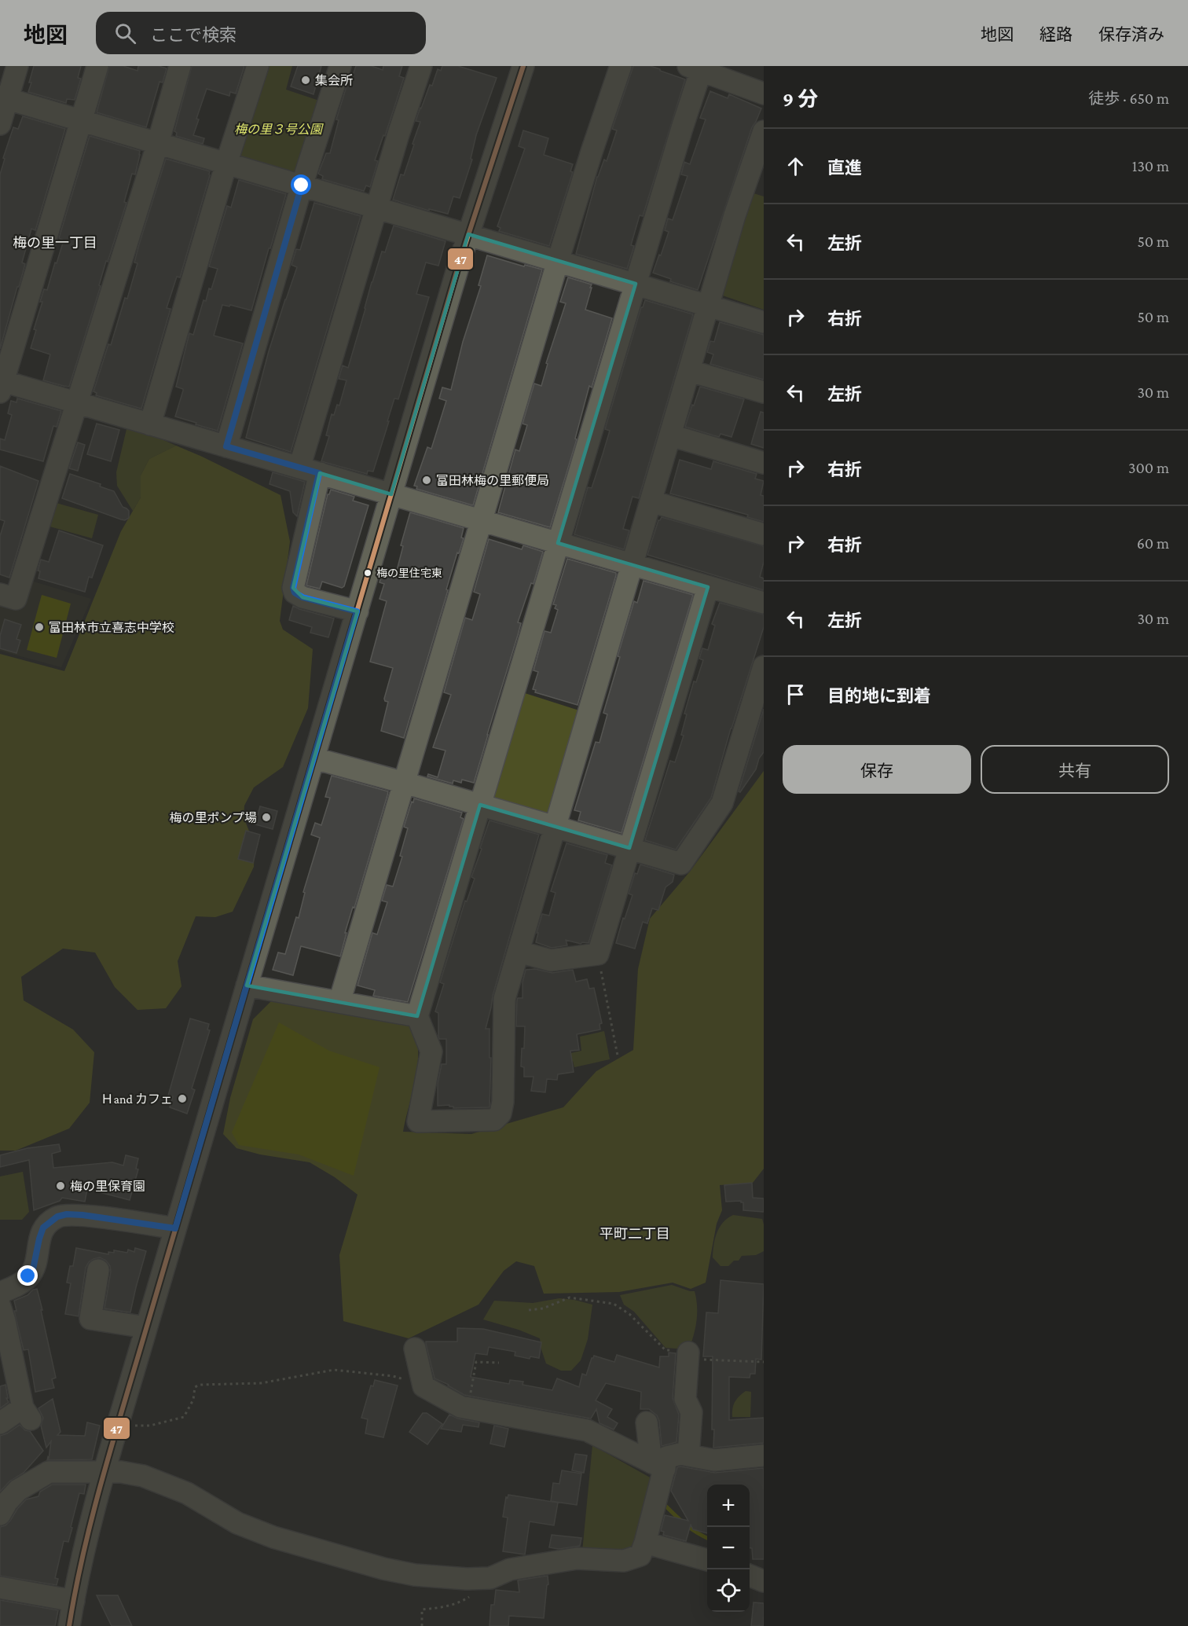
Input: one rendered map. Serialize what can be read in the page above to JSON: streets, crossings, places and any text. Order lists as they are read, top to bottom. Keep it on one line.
{"districts":["梅の里一丁目","平町二丁目"],"parks":["梅の里３号公園"],"places":["集会所","富田林梅の里郵便局","梅の里住宅東","富田林市立喜志中学校","梅の里ポンプ場","Ｈand カフェ","梅の里保育園"],"lines":["transit line 47"],"page":{"header":"地図","search":"ここで検索","nav":["地図","経路","保存済み"],"heading":["9 分","徒歩 · 650 m"],"list":[["直進","130 m"],["左折","50 m"],["右折","50 m"],["左折","30 m"],["右折","300 m"],["右折","60 m"],["左折","30 m"],"目的地に到着"],"buttons":["保存","共有"],"map_buttons":["+","−"]}}
